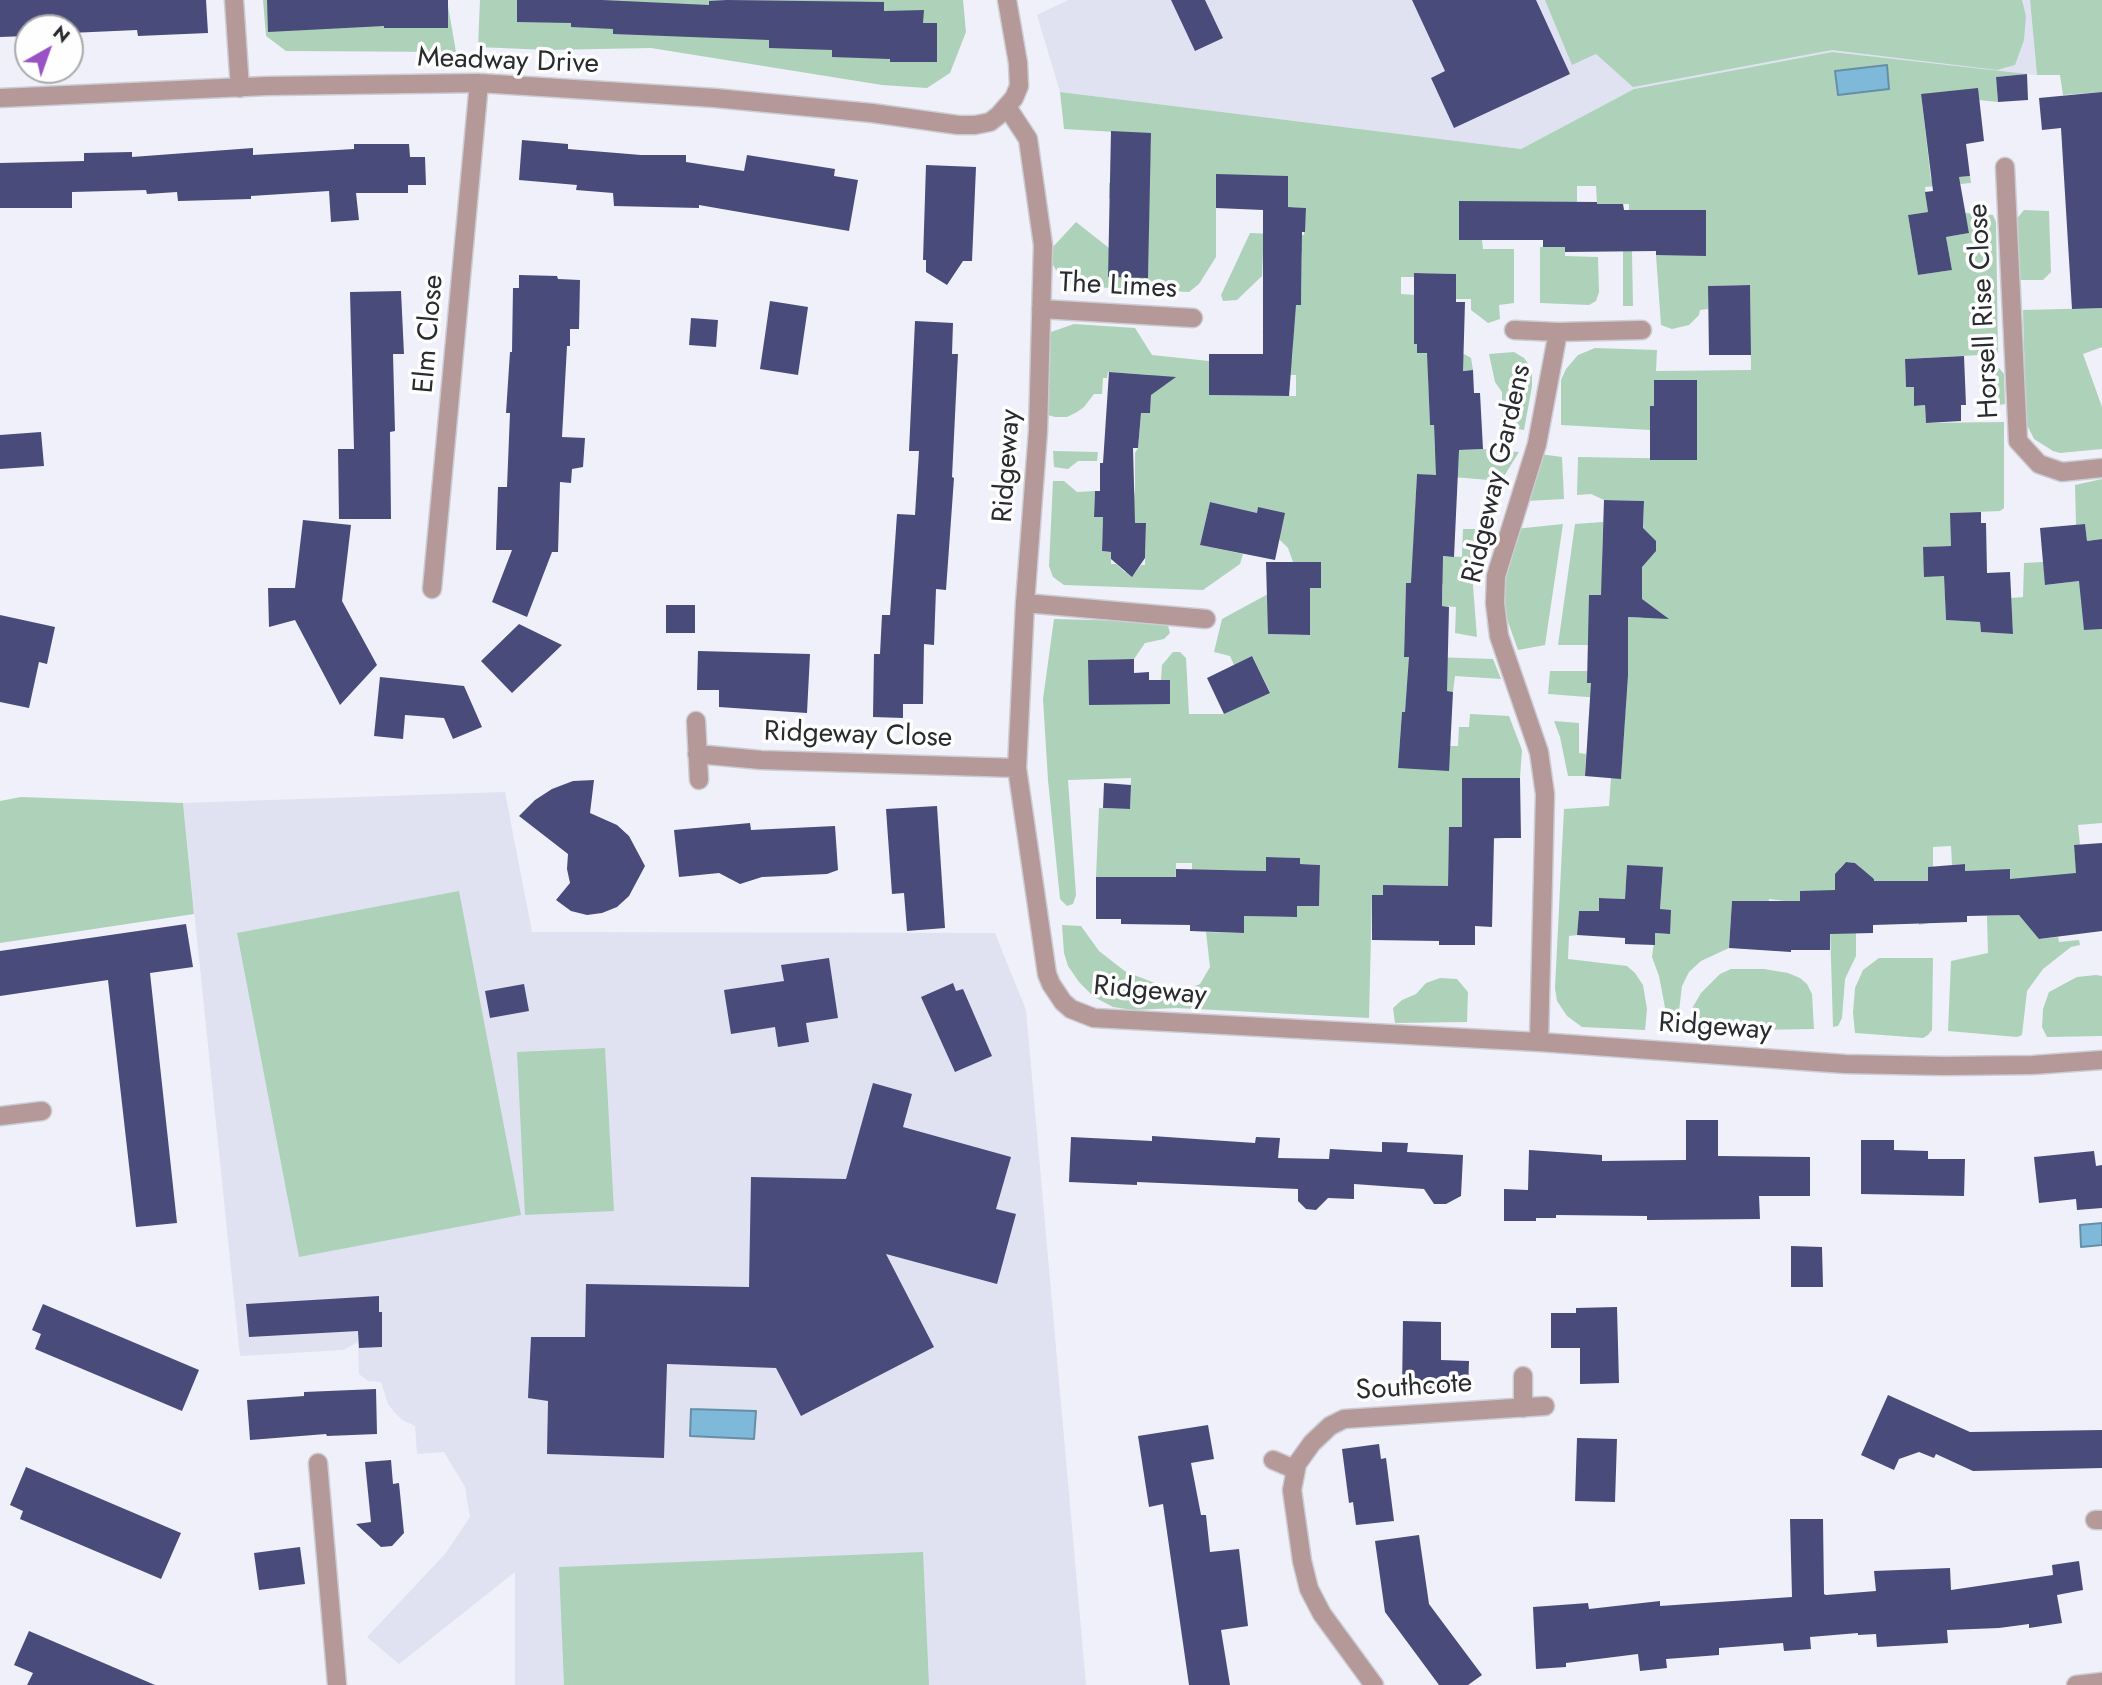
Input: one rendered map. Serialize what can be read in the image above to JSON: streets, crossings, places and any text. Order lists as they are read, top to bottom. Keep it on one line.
{"streets":{"street":["Meadway Drive","The Limes","Horsell Rise Close","Elm Close","Ridgeway","Ridgeway Gardens","Ridgeway Close","Southcote"]},"crossings":[["Meadway Drive","Elm Close"],["Meadway Drive","Ridgeway"],["The Limes","Ridgeway"],["Ridgeway","Ridgeway Gardens"],["Ridgeway","Ridgeway Close"]],"north":"top right"}
